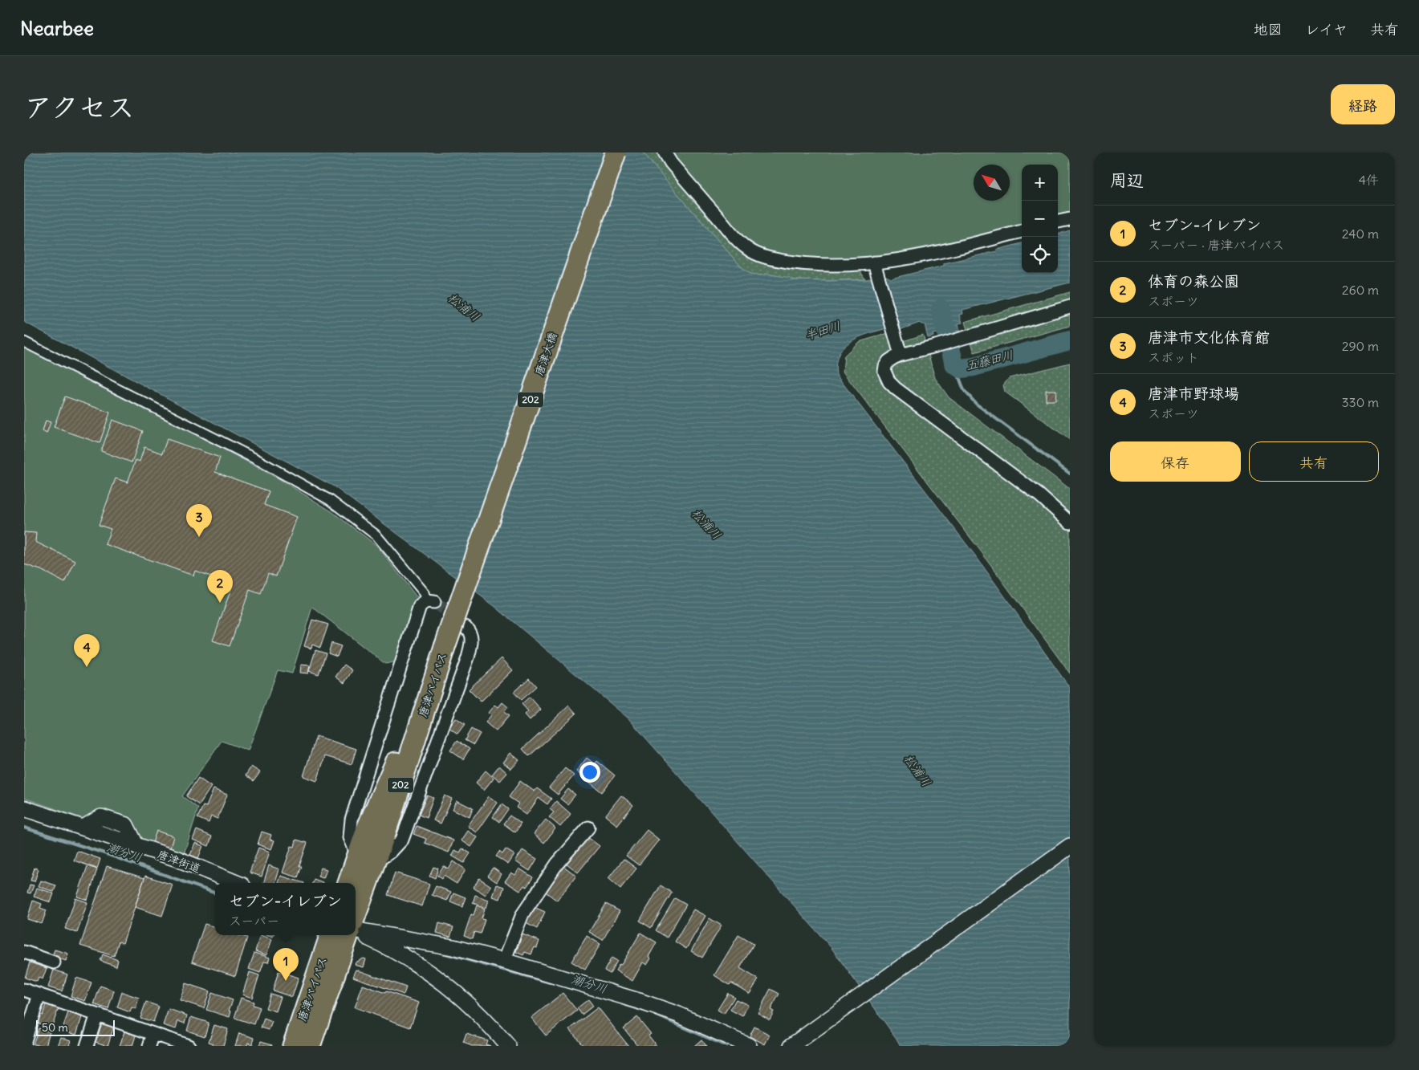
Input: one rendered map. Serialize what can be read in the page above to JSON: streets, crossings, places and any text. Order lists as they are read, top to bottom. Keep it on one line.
{"streets":{"highway":["唐津大橋","202","唐津バイパス"],"street":["唐津街道"]},"crossings":[["唐津大橋","唐津バイパス"]],"water":["松浦川","半田川","五藤田川","潮分川"],"scale_bar":"50 m","north":"top left","page":{"header":"Nearbee","nav":["地図","レイヤ","共有"],"title":"アクセス","buttons":["経路",["保存","共有"]],"heading":["周辺","4件"],"map_buttons":["+","−"],"list":[{"mark":"1","name":"セブン-イレブン","note":"スーパー · 唐津バイパス","value":"240 m"},{"mark":"2","name":"体育の森公園","note":"スポーツ","value":"260 m"},{"mark":"3","name":"唐津市文化体育館","note":"スポット","value":"290 m"},{"mark":"4","name":"唐津市野球場","note":"スポーツ","value":"330 m"}],"pins":["3","2","4","1"],"popup":["セブン-イレブン","スーパー"],"scale":"50 m"}}
